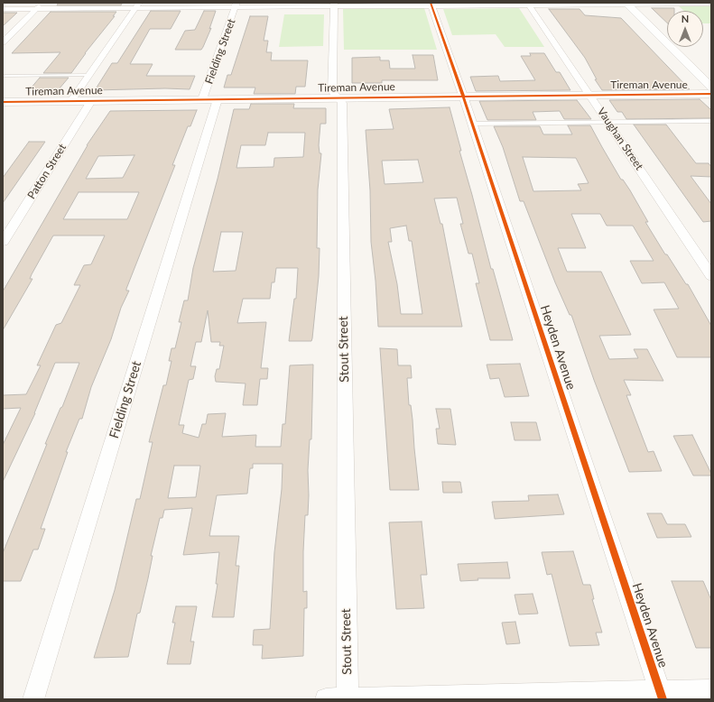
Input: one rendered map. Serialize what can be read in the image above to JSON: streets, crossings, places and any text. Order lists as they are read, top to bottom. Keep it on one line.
{"streets":{"street":["Fielding Street","Tireman Avenue","Vaughan Street","Patton Street","Heyden Avenue","Stout Street"]},"crossings":[["Fielding Street","Tireman Avenue"],["Tireman Avenue","Vaughan Street"],["Tireman Avenue","Patton Street"],["Tireman Avenue","Heyden Avenue"],["Tireman Avenue","Stout Street"]],"north":"top"}
